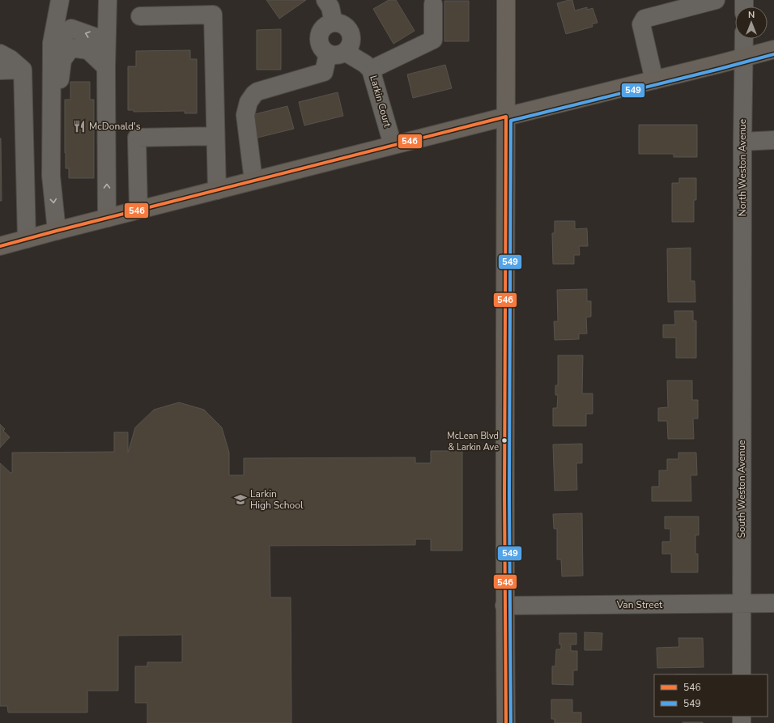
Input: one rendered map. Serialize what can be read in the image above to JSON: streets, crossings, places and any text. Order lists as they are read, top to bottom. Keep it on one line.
{"streets":{"street":["Larkin Court","North Weston Avenue","South Weston Avenue","Van Street"]},"crossings":[["North Weston Avenue","South Weston Avenue"],["South Weston Avenue","Van Street"]],"places":{"restaurant":["McDonald's"],"other":["McLean Blvd & Larkin Ave"],"school or university":["Larkin High School"]},"lines":["transit line 549","transit line 546"],"legend":["546","549"],"north":"top"}
